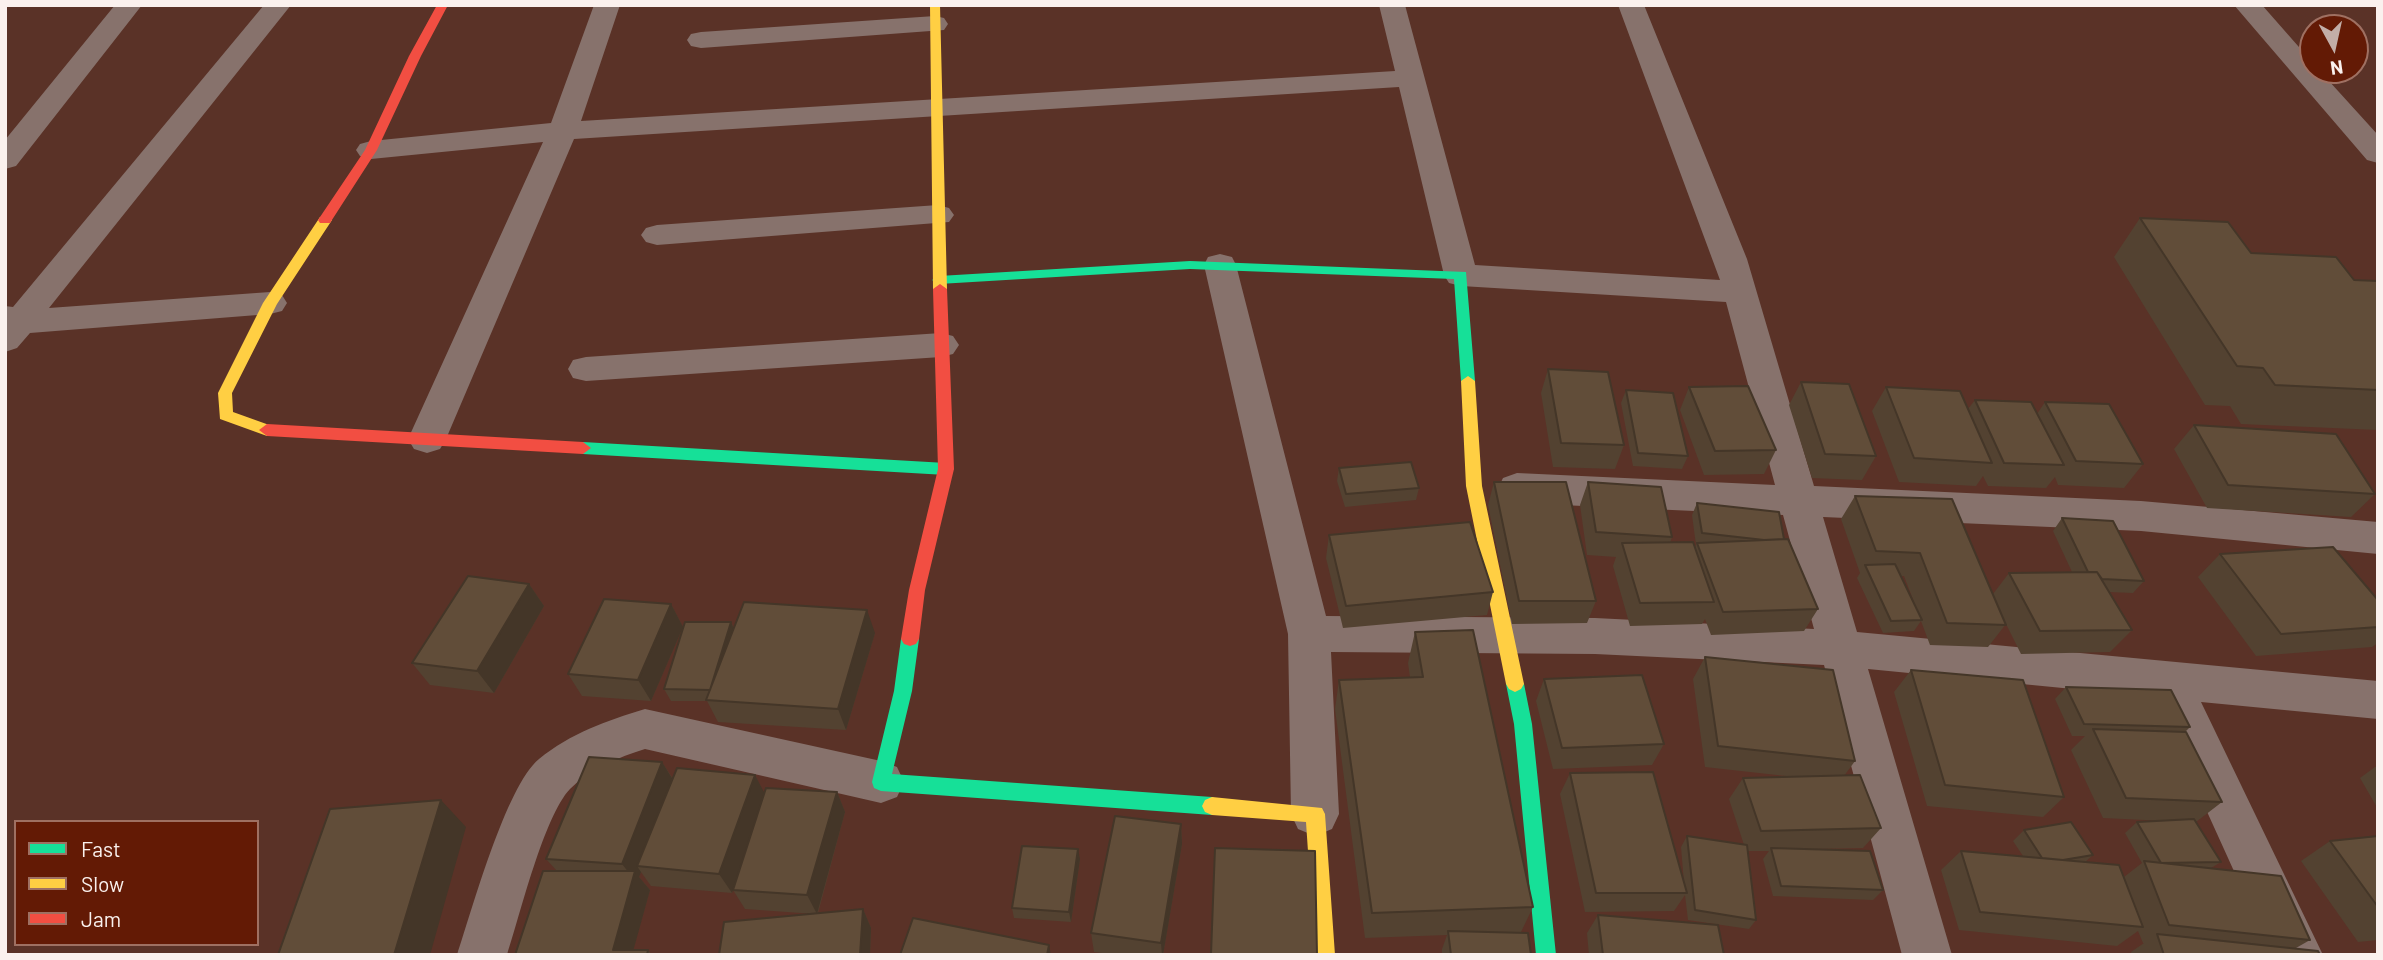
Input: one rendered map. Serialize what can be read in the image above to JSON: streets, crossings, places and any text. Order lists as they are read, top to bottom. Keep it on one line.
{"legend":["Fast","Slow","Jam"],"north":"bottom"}
